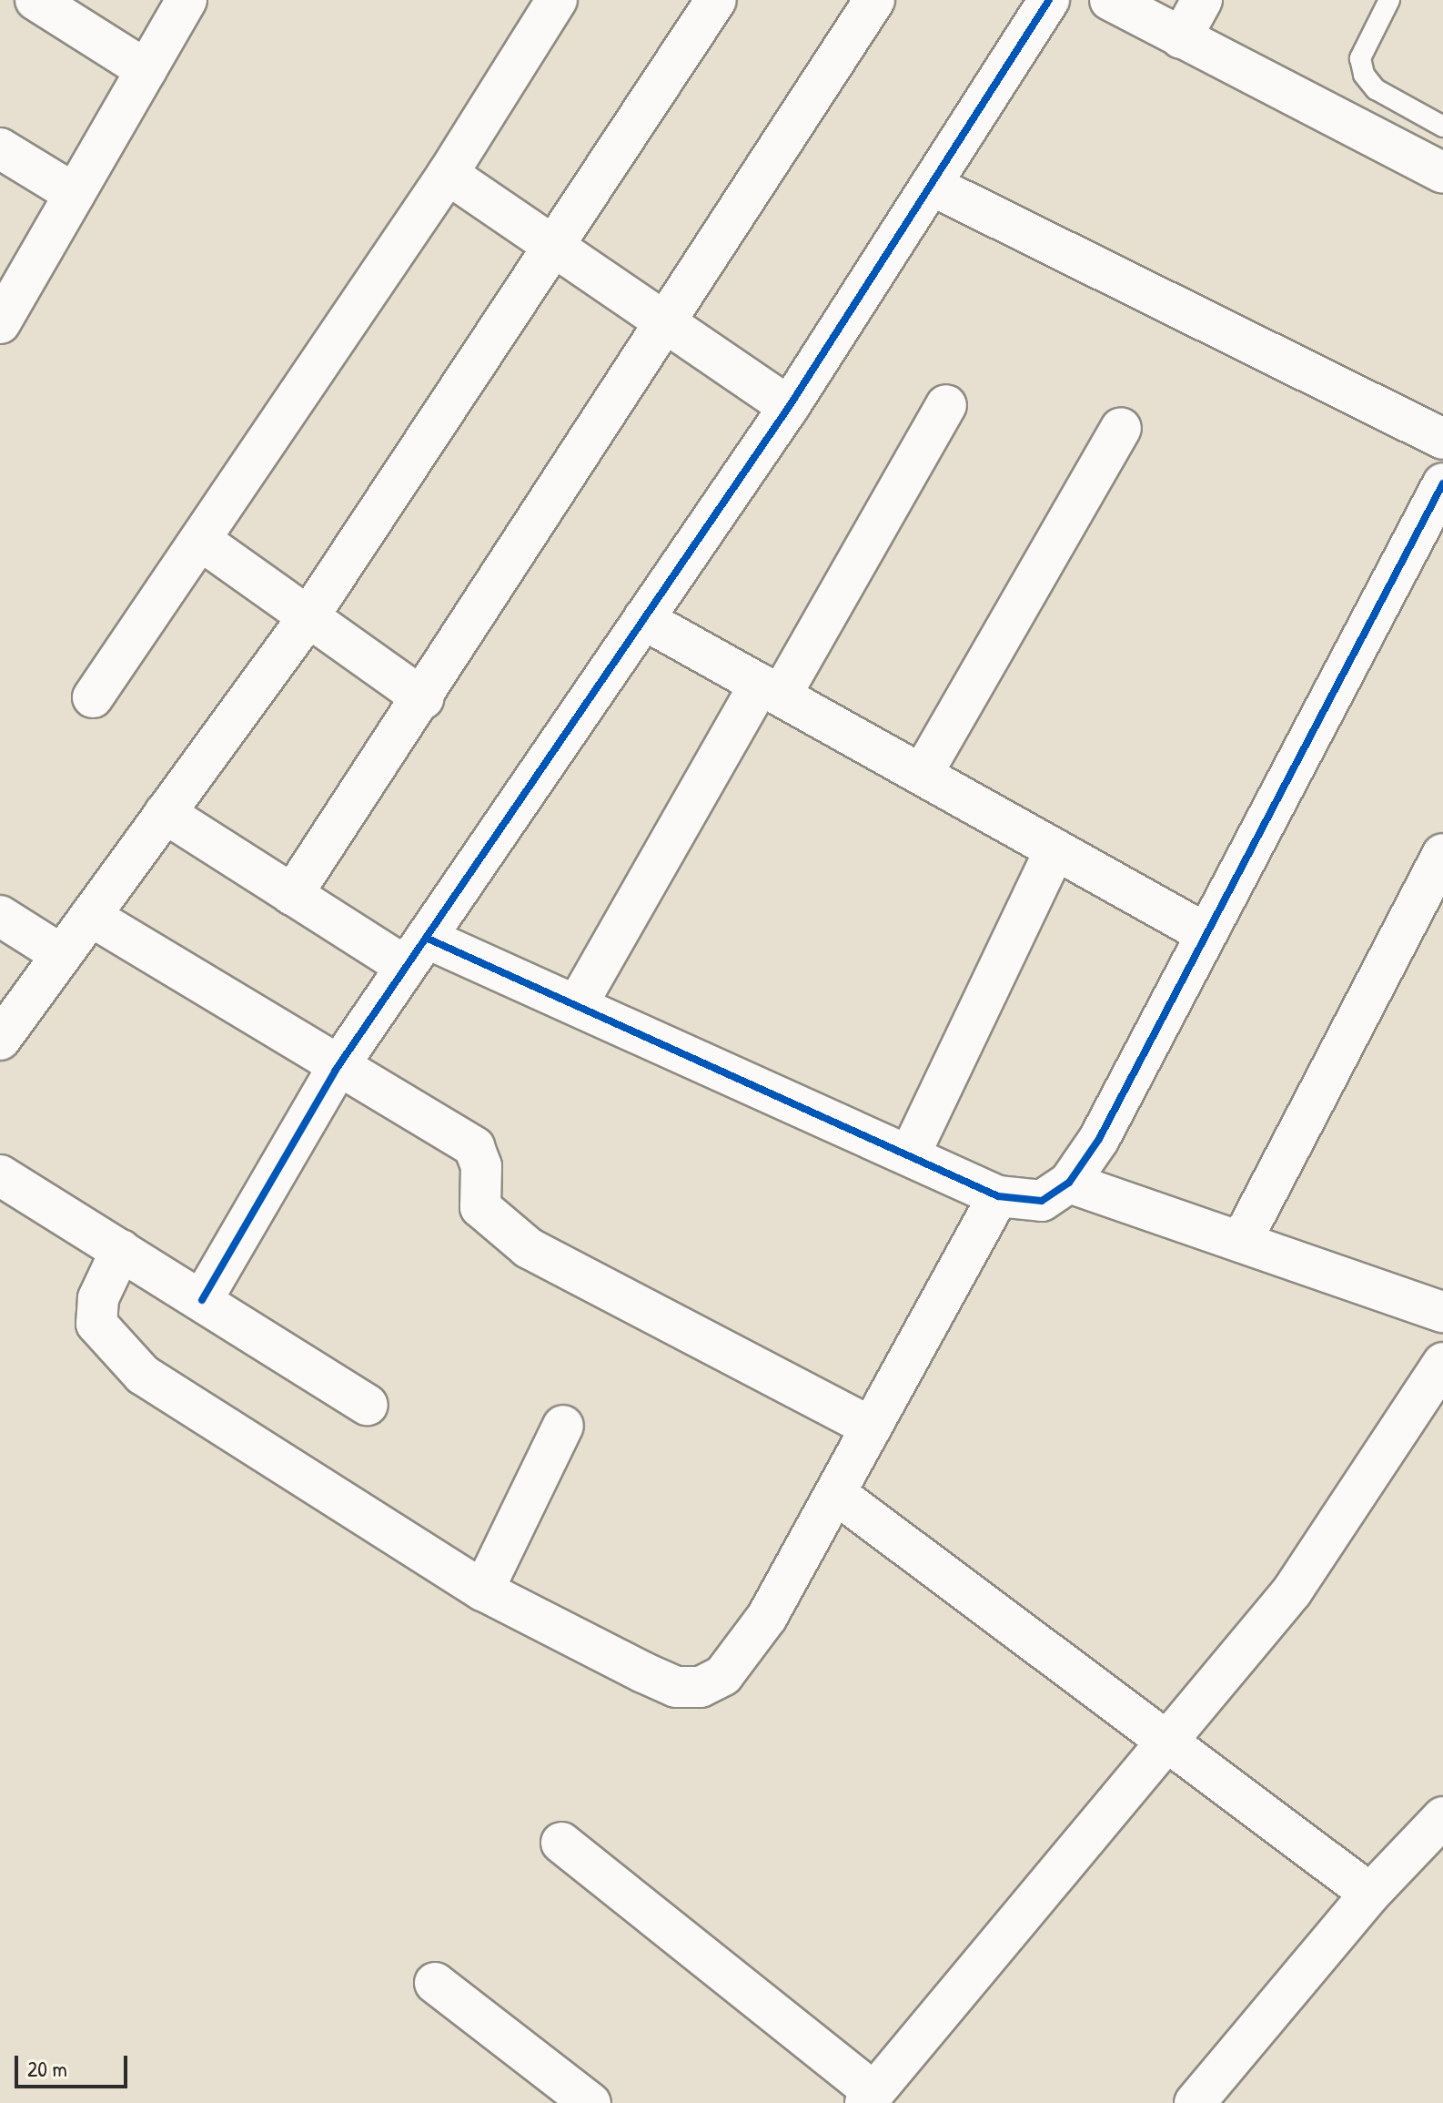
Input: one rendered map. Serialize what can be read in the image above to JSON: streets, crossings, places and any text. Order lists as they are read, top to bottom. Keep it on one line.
{"scale_bar":"20 m"}
